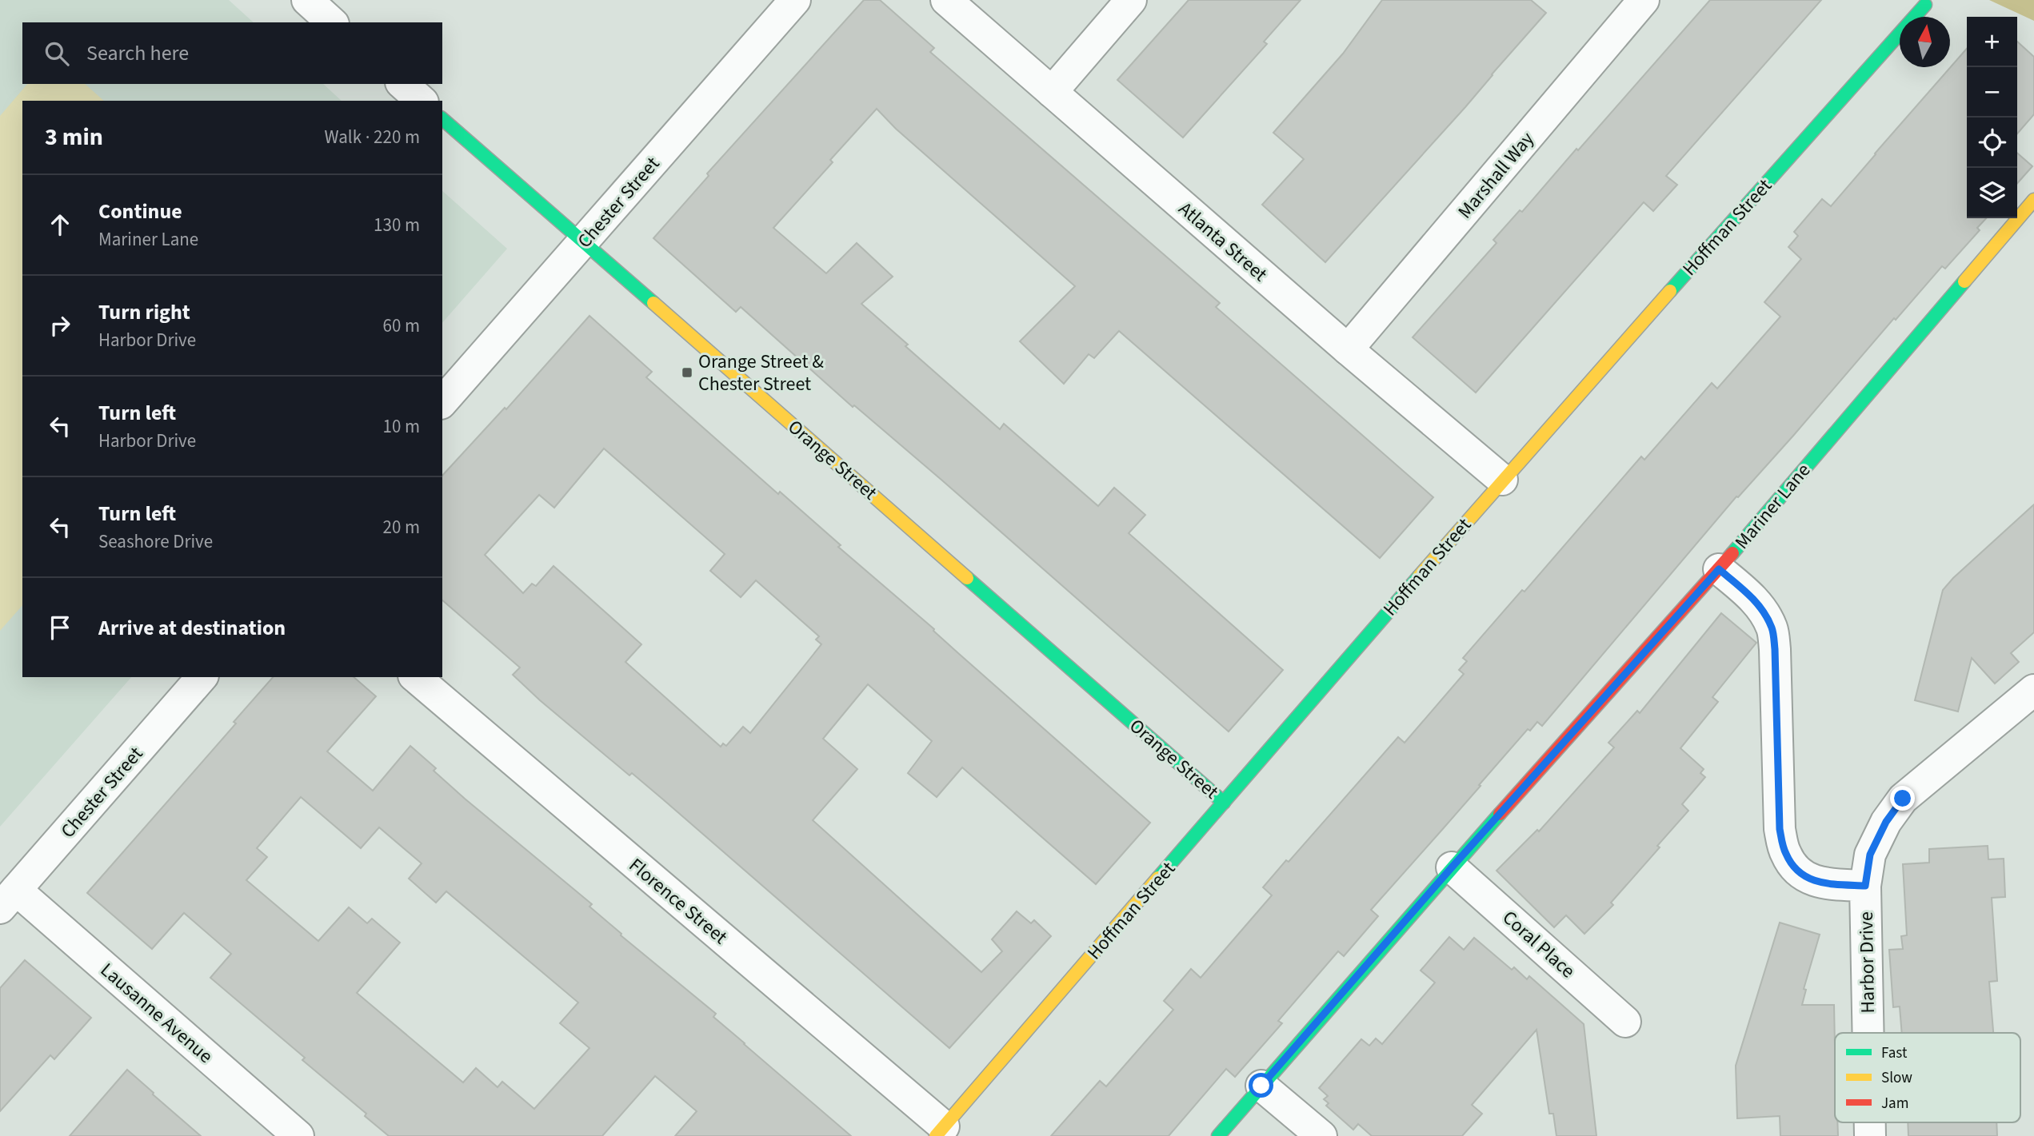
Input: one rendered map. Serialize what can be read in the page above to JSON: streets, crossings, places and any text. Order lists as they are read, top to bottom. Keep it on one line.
{"streets":{"street":["Marshall Way","Chester Street","Hoffman Street","Atlanta Street","Orange Street","Mariner Lane","Florence Street","Coral Place","Harbor Drive","Lausanne Avenue"]},"crossings":[["Marshall Way","Atlanta Street"],["Chester Street","Orange Street"],["Chester Street","Lausanne Avenue"],["Hoffman Street","Atlanta Street"],["Hoffman Street","Orange Street"],["Hoffman Street","Florence Street"],["Mariner Lane","Coral Place"],["Mariner Lane","Harbor Drive"]],"places":{"transit":["Orange Street & Chester Street"]},"legend":["Fast","Slow","Jam"],"north":"top","page":{"map_buttons":["+","−"],"search":"Search here","heading":["3 min","Walk · 220 m"],"list":[["Continue","Mariner Lane","130 m"],["Turn right","Harbor Drive","60 m"],["Turn left","Harbor Drive","10 m"],["Turn left","Seashore Drive","20 m"],"Arrive at destination"]}}
